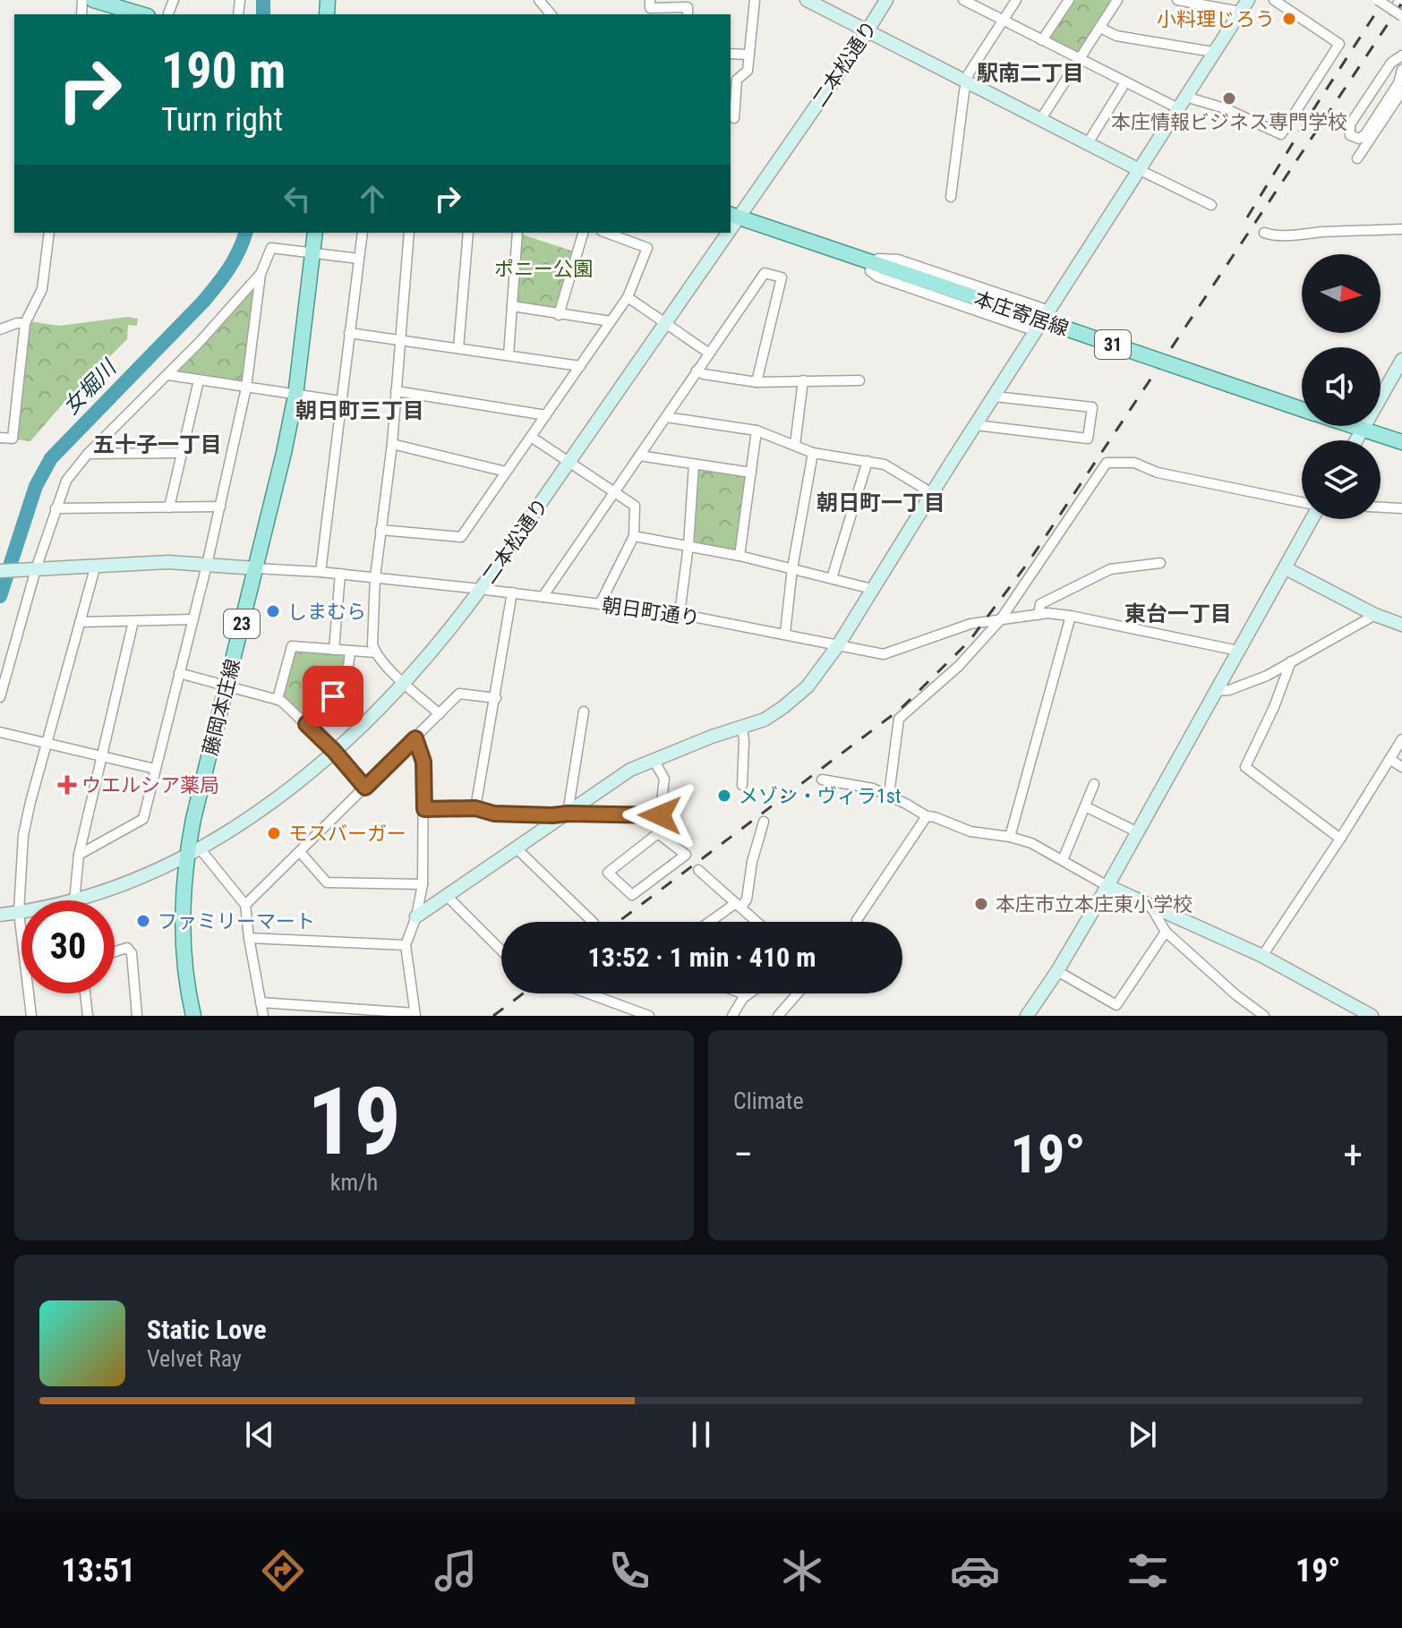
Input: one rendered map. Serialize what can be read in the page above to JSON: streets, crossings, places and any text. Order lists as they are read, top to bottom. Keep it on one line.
{"streets":{"main road":["本庄寄居線","31","23","藤岡本庄線"],"street":["二本松通り","朝日町通り"]},"crossings":[["二本松通り","本庄寄居線"],["二本松通り","朝日町通り"],["二本松通り","藤岡本庄線"],["朝日町通り","藤岡本庄線"]],"districts":["駅南二丁目","朝日町三丁目","五十子一丁目","朝日町一丁目","東台一丁目"],"water":["女堀川"],"parks":["ポニー公園"],"places":{"other":["小料理じろう","本庄情報ビジネス専門学校","しまむら","メゾン・ヴィラ1st","モスバーガー","本庄市立本庄東小学校","ファミリーマート"],"health":["ウエルシア薬局"]},"north":"right","page":{"turn":["190 m","Turn right"],"limit":"30","trip":"13:52 · 1 min · 410 m","tile":[["19","km/h"],"Climate"],"heat":["−","19°","+"],"song":["Static Love","Velvet Ray"],"tabs":["13:51","19°"]}}
